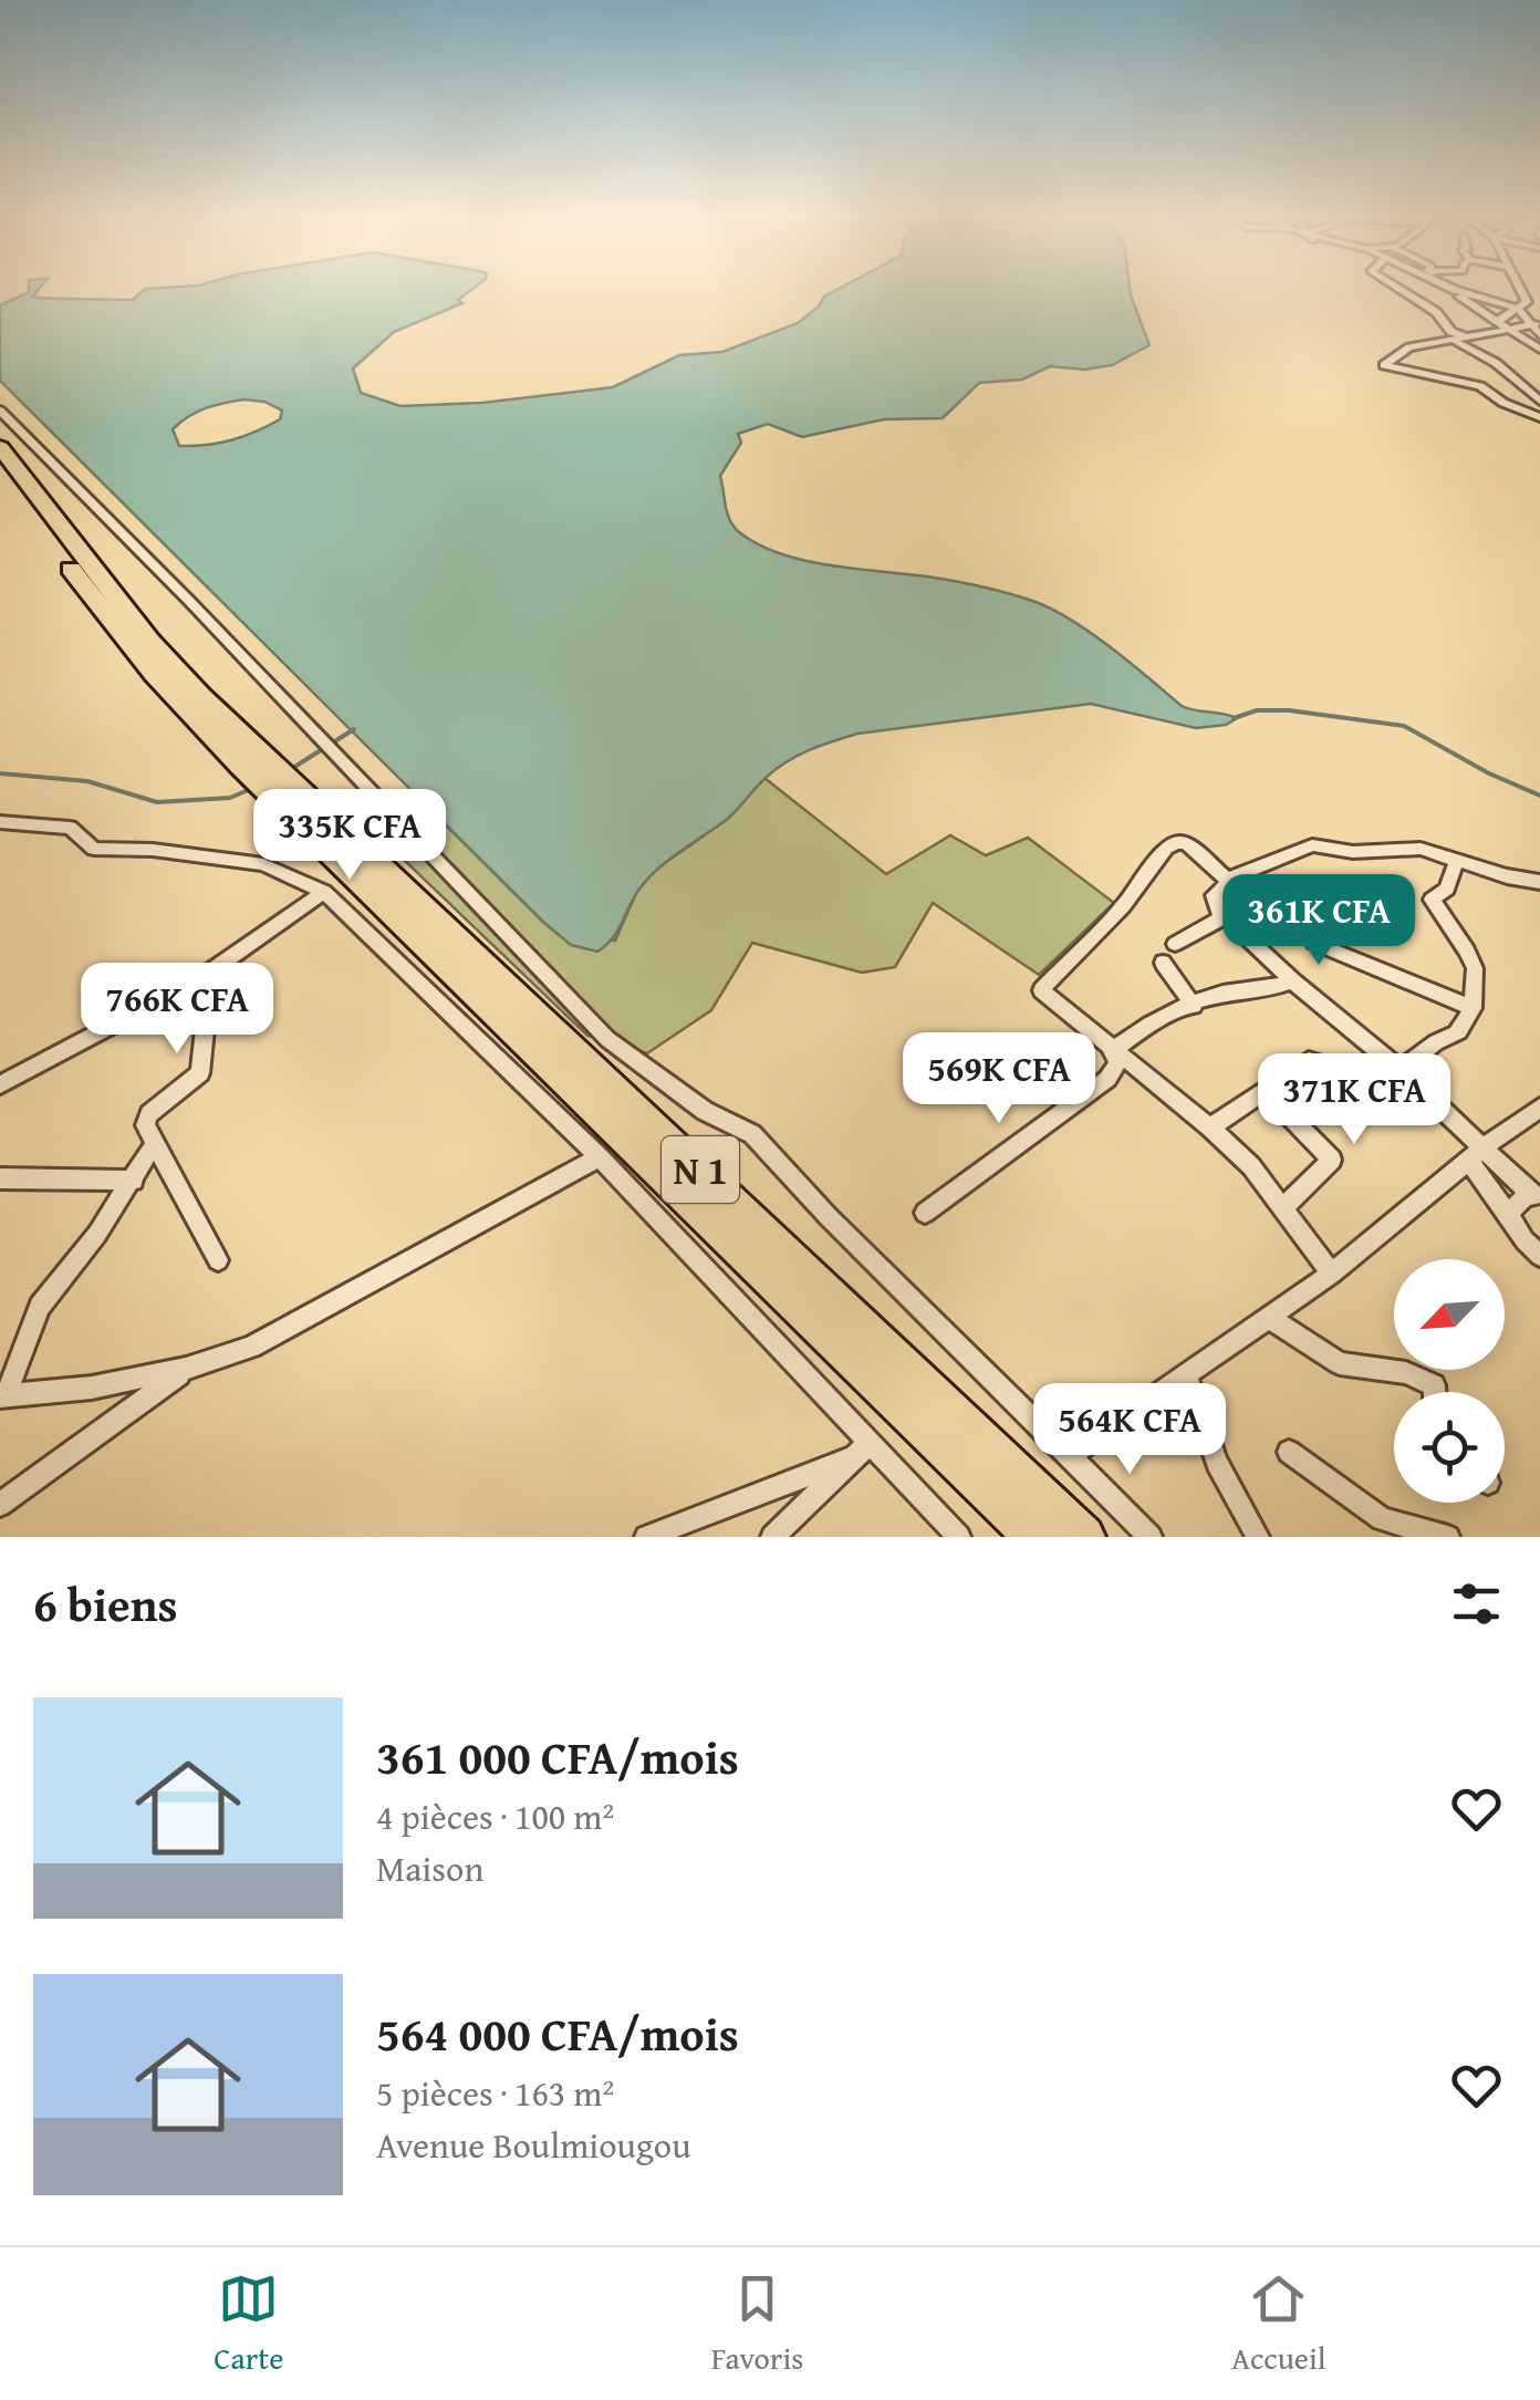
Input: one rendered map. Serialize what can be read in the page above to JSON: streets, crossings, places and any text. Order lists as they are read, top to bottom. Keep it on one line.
{"streets":{"highway":["N 1"]},"north":"bottom left","page":{"price":["335K CFA","361K CFA","766K CFA","569K CFA","371K CFA","564K CFA"],"heading":"6 biens","list":[{"name":"361 000 CFA/mois","note":"4 pièces · 100 m² · Maison"},{"name":"564 000 CFA/mois","note":"5 pièces · 163 m² · Avenue Boulmiougou"}],"tabs":["Carte","Favoris","Accueil"]}}
